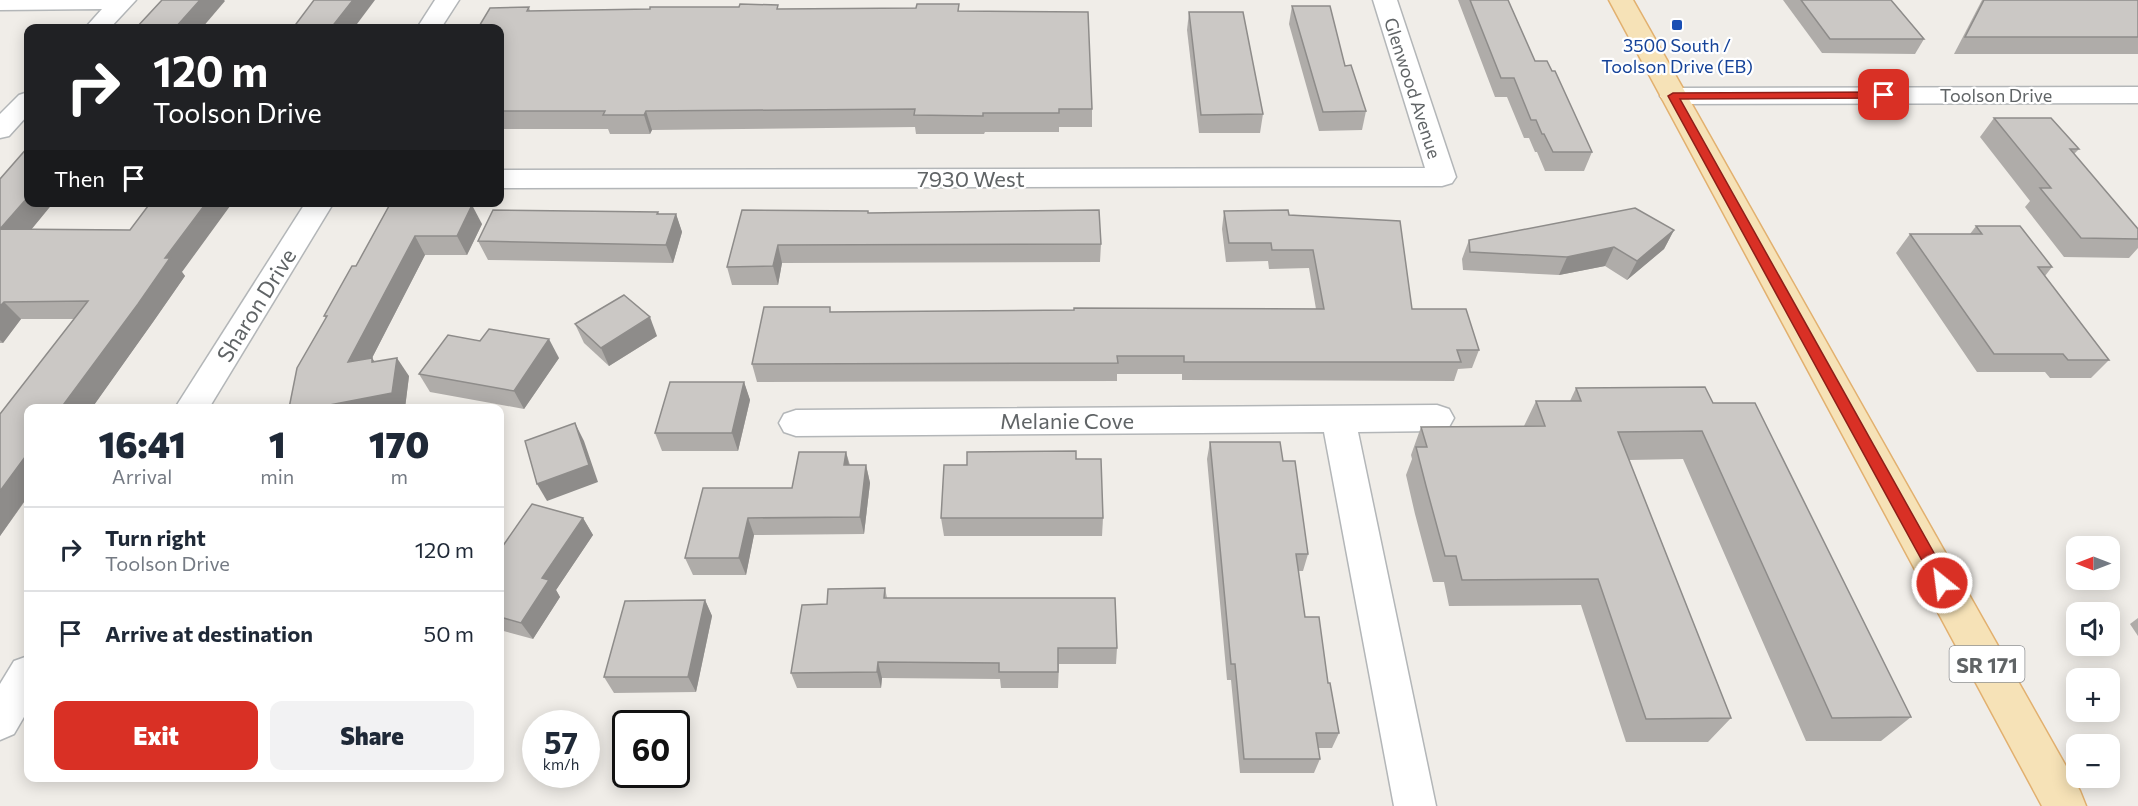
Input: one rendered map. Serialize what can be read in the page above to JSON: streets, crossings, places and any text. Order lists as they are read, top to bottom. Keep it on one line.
{"streets":{"main road":["SR 171"],"street":["Glenwood Avenue","Toolson Drive","7930 West","Sharon Drive","Melanie Cove"]},"crossings":[["Glenwood Avenue","7930 West"],["Toolson Drive","SR 171"]],"places":{"transit":["3500 South / Toolson Drive (EB)"]},"north":"left","page":{"turn":["120 m","Toolson Drive"],"then":"Then","eta":["16:41","Arrival","1","min","170","m"],"list":[{"name":"Turn right","note":"Toolson Drive","value":"120 m"},{"name":"Arrive at destination","value":"50 m"}],"map_buttons":["+","−"],"buttons":["Exit","Share"],"speed":"57 km/h","limit":"60"}}
